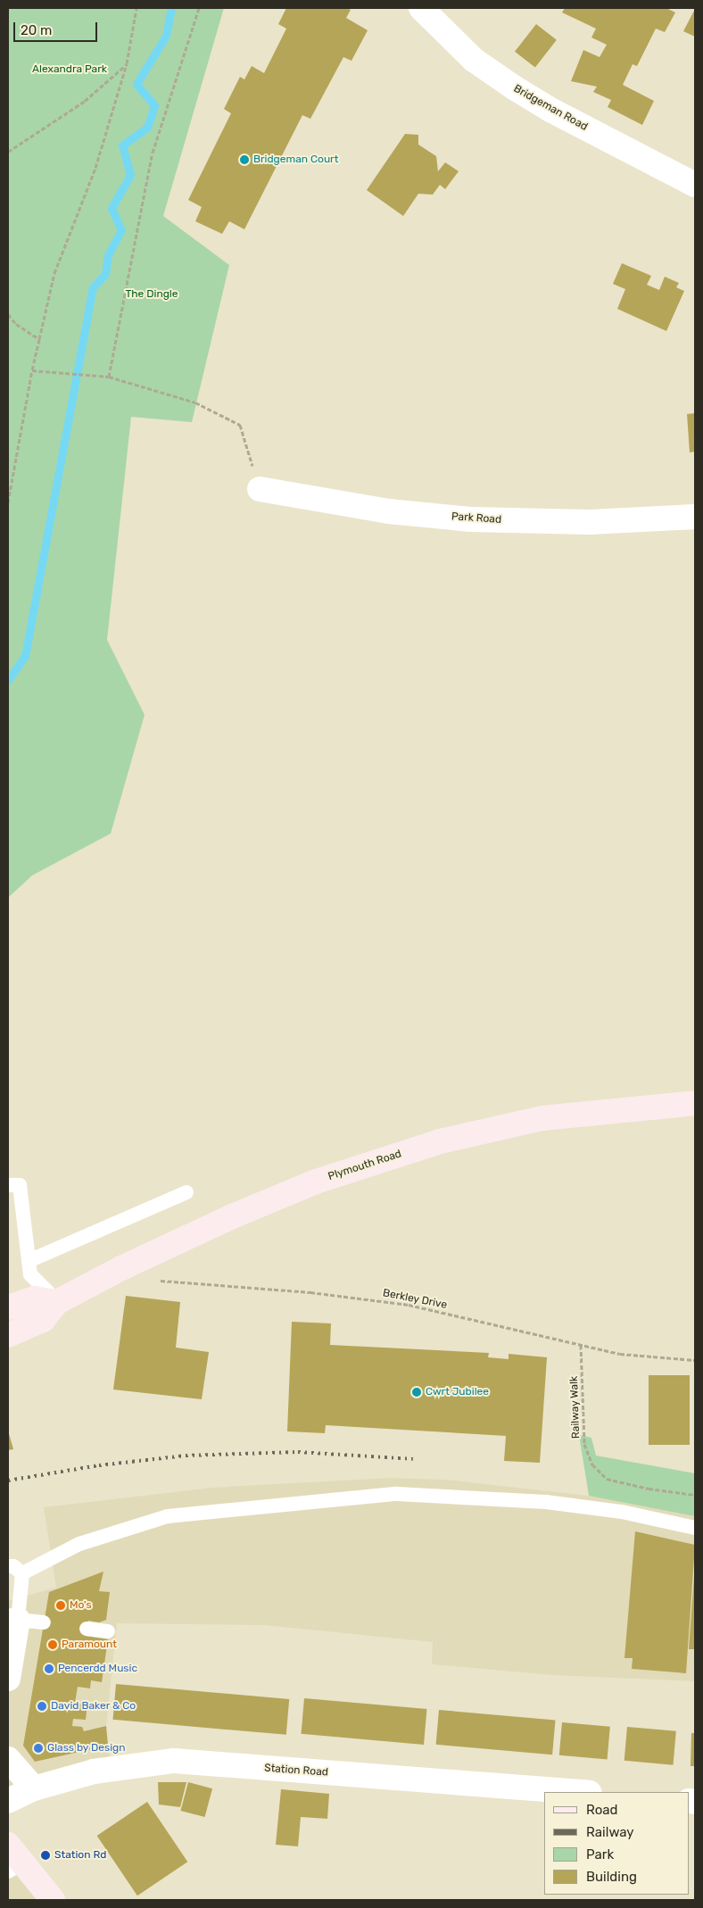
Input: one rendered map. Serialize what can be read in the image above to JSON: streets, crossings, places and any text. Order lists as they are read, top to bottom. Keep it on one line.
{"streets":{"street":["Bridgeman Road","Park Road","Plymouth Road","Station Road"],"path":["Berkley Drive","Railway Walk"]},"crossings":[["Plymouth Road","Berkley Drive"],["Berkley Drive","Railway Walk"]],"parks":["Alexandra Park","The Dingle"],"places":["Bridgeman Court","Cwrt Jubilee","Mo's","Paramount","Pencerdd Music","David Baker & Co","Glass by Design","Station Rd"],"legend":["Road","Railway","Park","Building"],"scale_bar":"20 m"}
